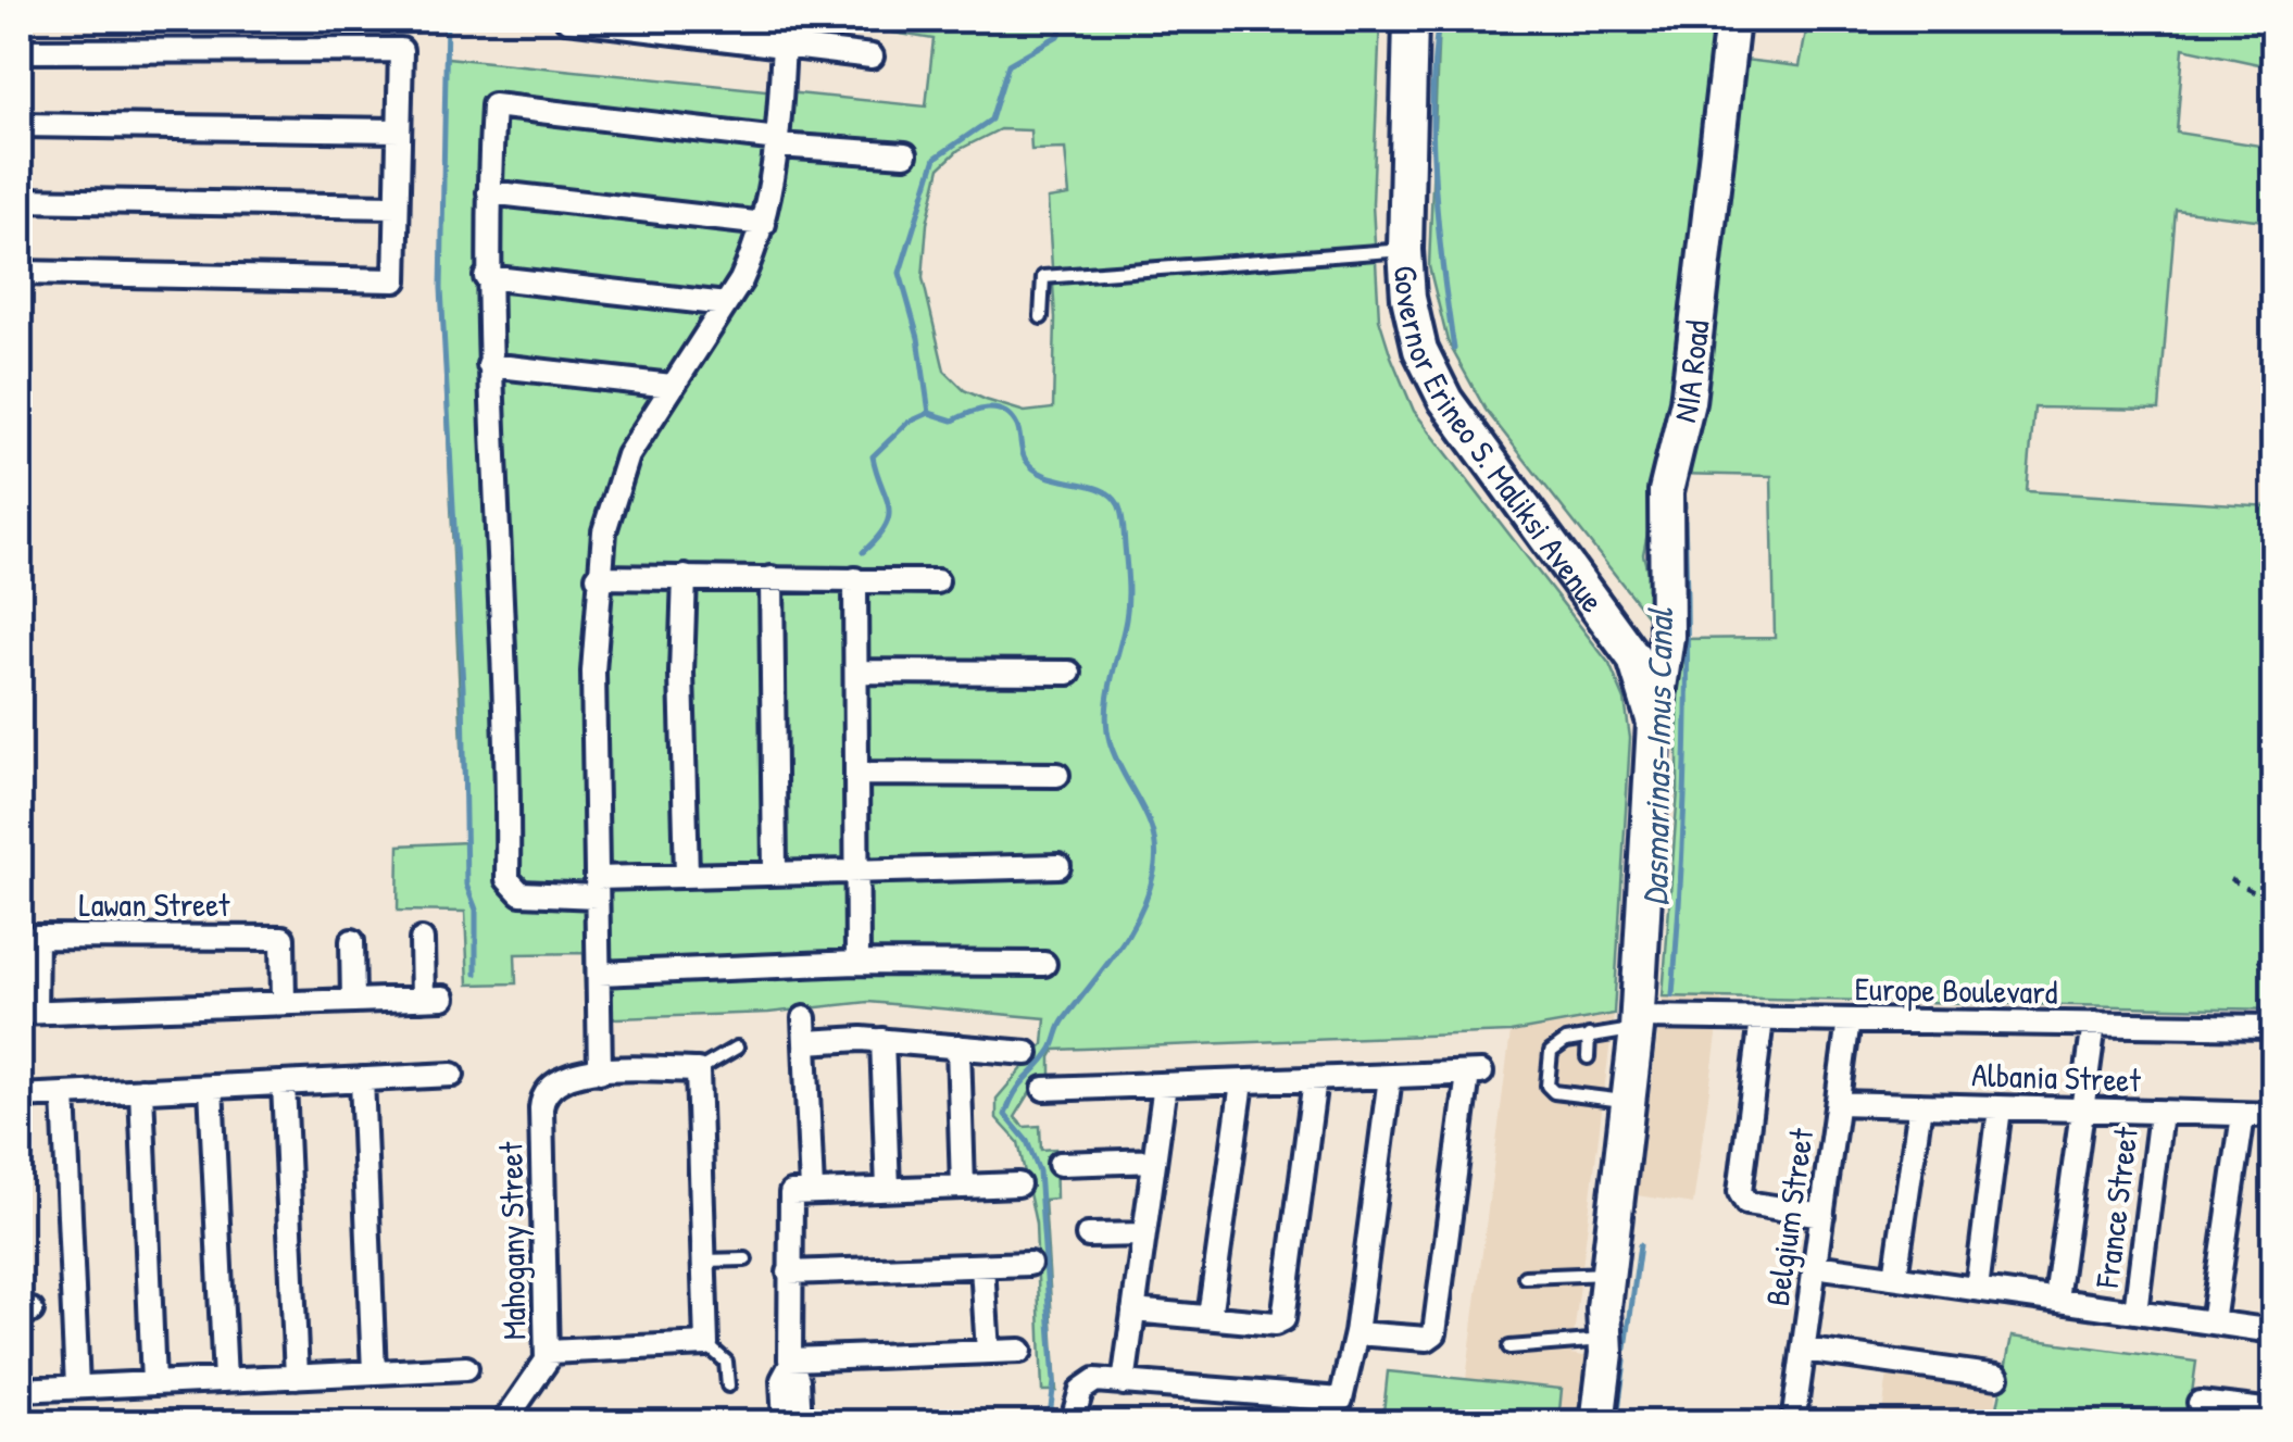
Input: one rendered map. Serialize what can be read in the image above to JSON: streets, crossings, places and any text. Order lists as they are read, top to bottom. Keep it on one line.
{"streets":{"main road":["NIA Road","Governor Erineo S. Maliksi Avenue"],"street":["Lawan Street","Europe Boulevard","Albania Street","France Street","Belgium Street","Mahogany Street"]},"crossings":[["NIA Road","Governor Erineo S. Maliksi Avenue"],["Governor Erineo S. Maliksi Avenue","Europe Boulevard"],["Europe Boulevard","Belgium Street"],["Albania Street","France Street"],["Albania Street","Belgium Street"]],"water":["Dasmarinas-Imus Canal"]}
